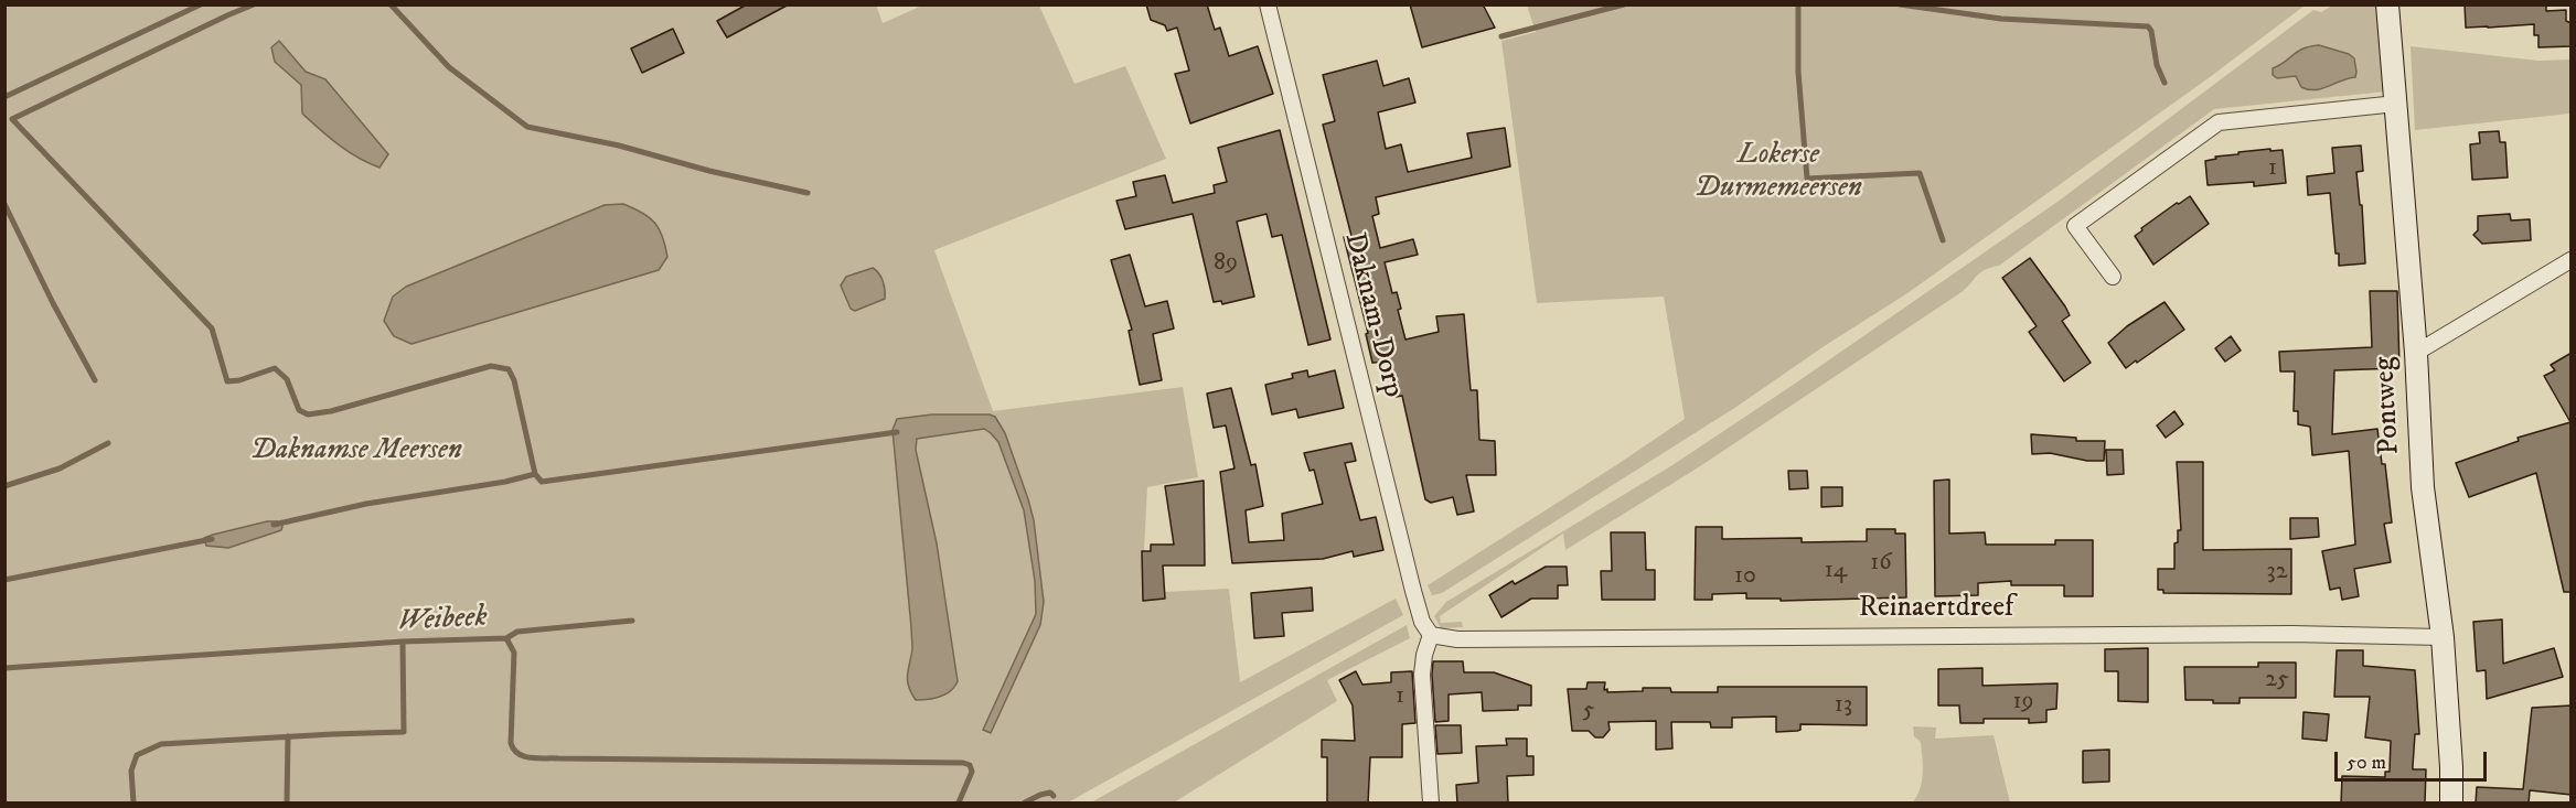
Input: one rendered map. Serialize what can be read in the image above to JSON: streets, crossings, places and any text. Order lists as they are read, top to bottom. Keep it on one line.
{"streets":{"street":["Daknam-Dorp","Pontweg","Reinaertdreef"]},"crossings":[["Daknam-Dorp","Reinaertdreef"],["Pontweg","Reinaertdreef"]],"water":["Weibeek"],"parks":["Lokerse Durmemeersen","Daknamse Meersen"],"house_numbers":["1","89","16","14","32","10","25","1","19","13","5"],"scale_bar":"50 m"}
